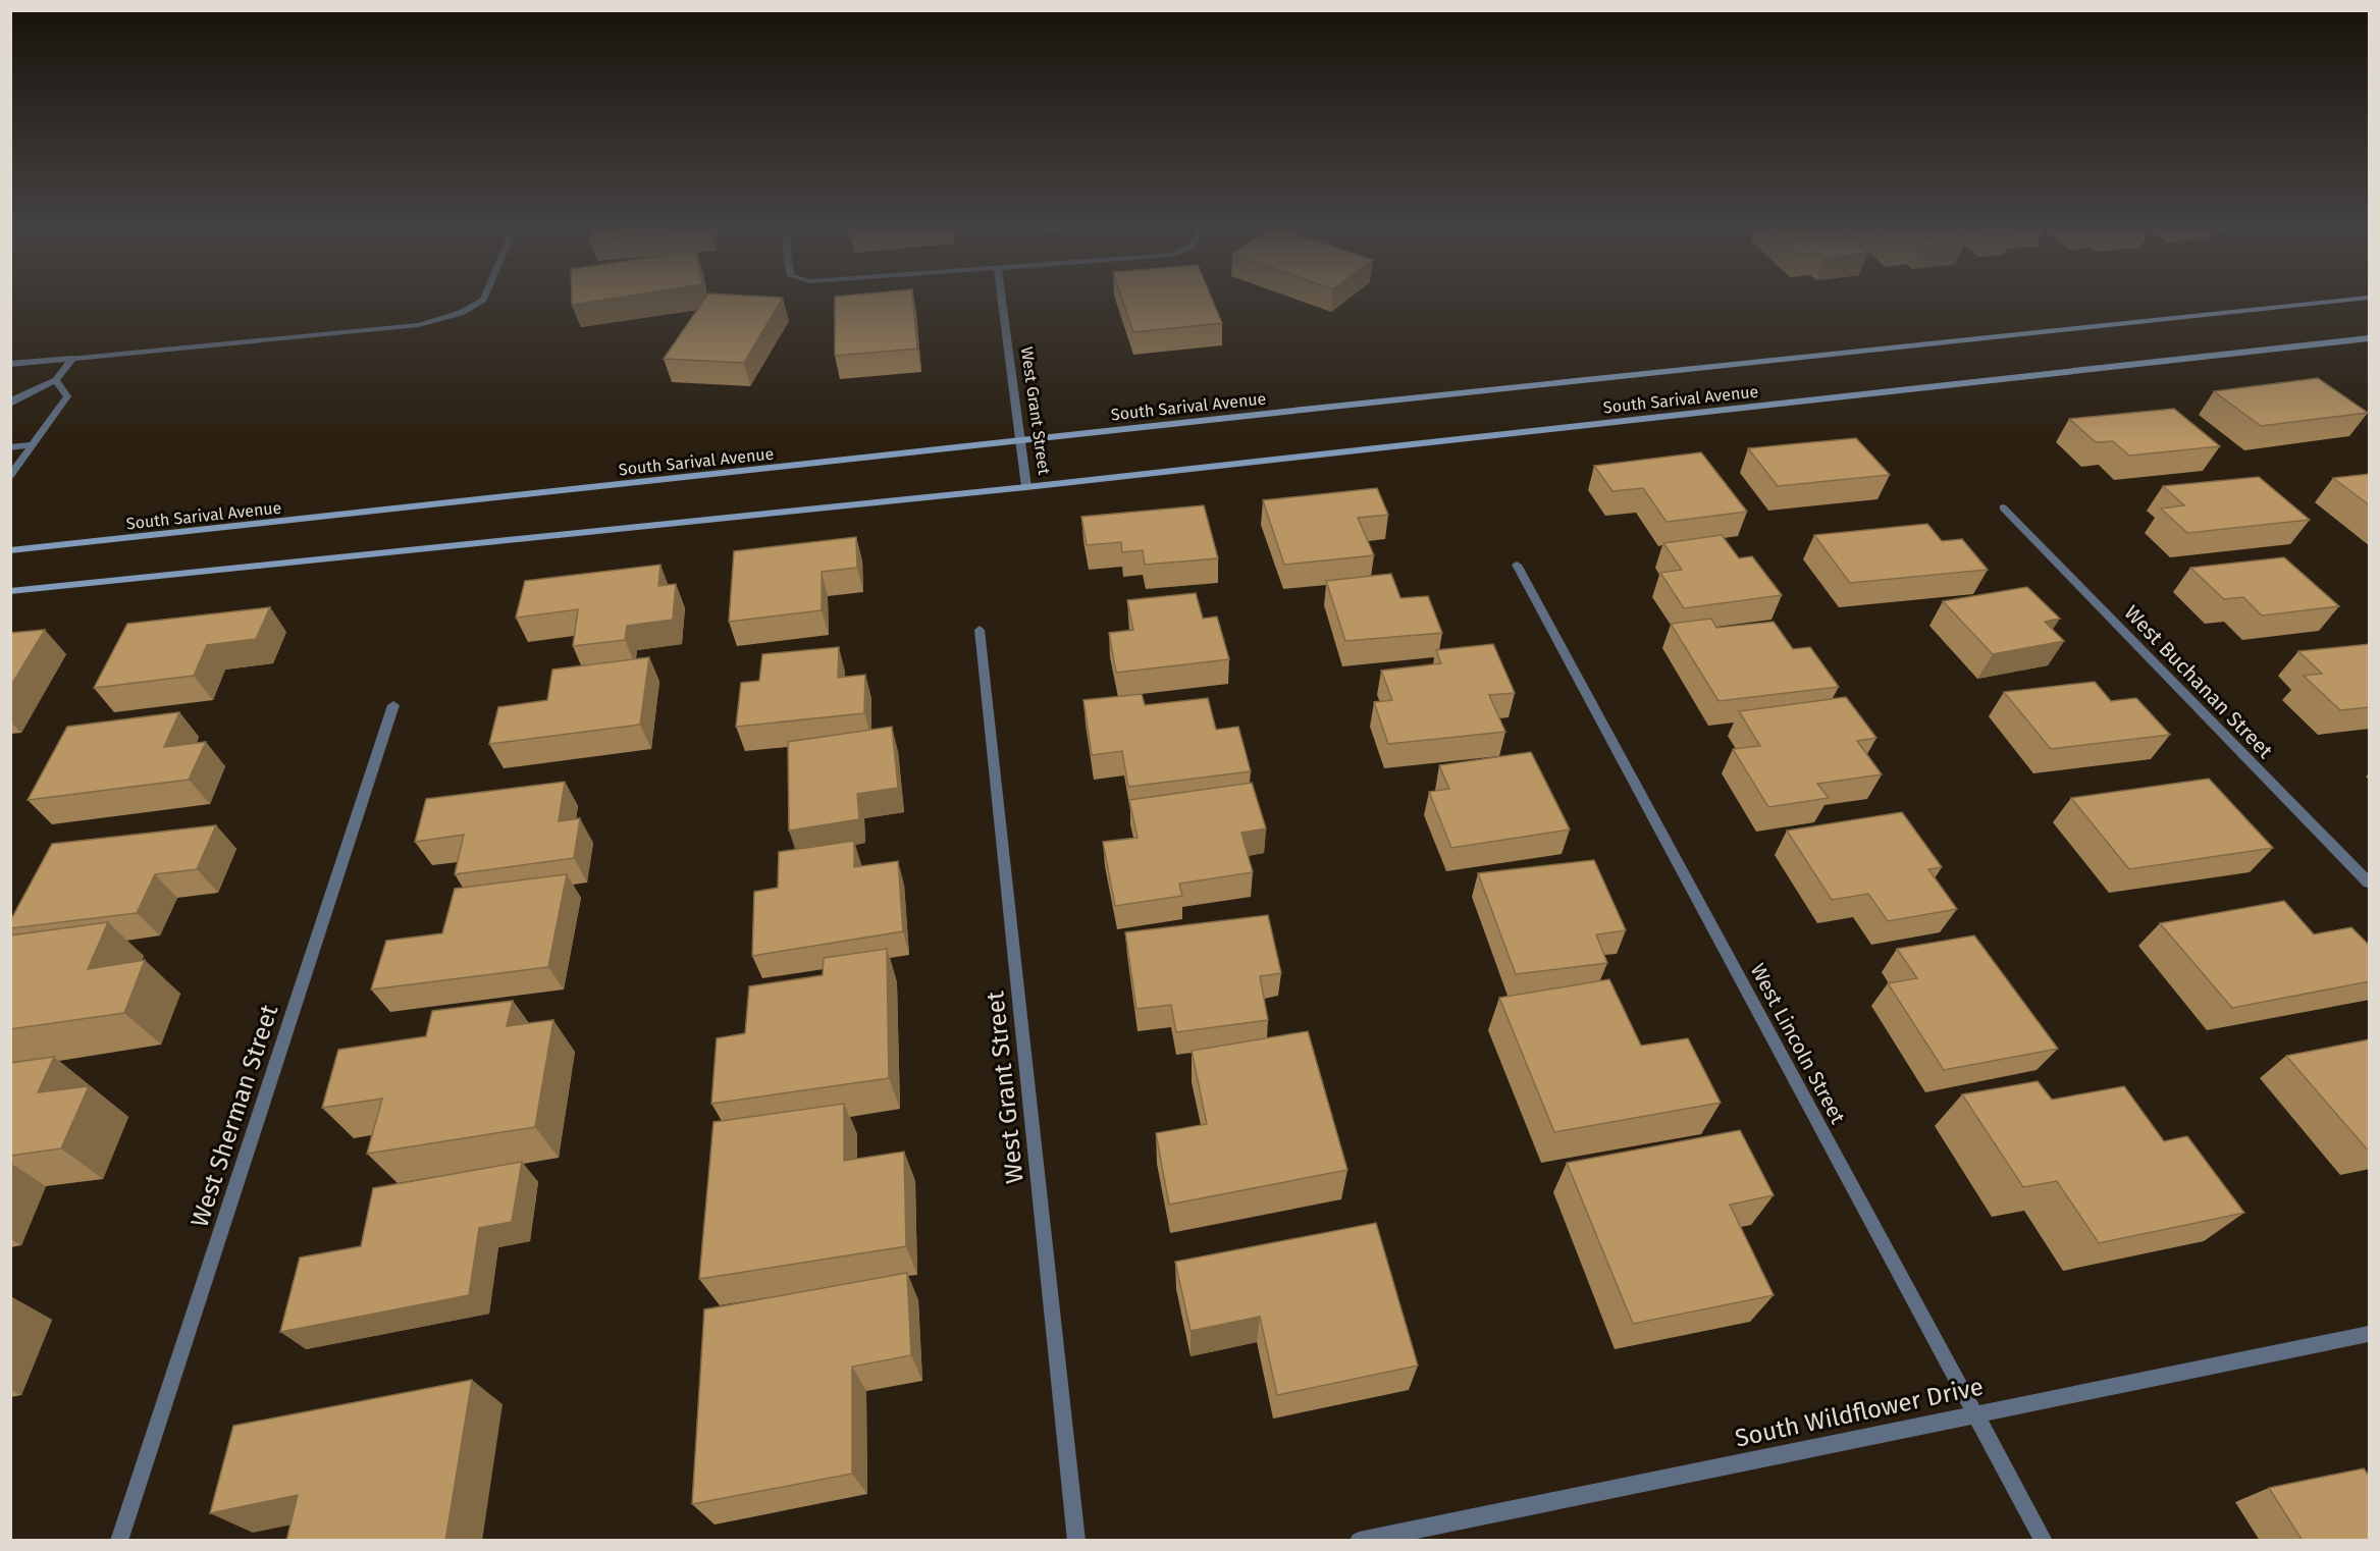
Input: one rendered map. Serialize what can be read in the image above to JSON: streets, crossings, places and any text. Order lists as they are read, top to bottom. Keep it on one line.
{"streets":{"main road":["South Sarival Avenue"],"street":["West Grant Street","West Buchanan Street","West Lincoln Street","West Sherman Street","South Wildflower Drive"]},"crossings":[["South Sarival Avenue","West Grant Street"],["West Lincoln Street","South Wildflower Drive"]]}
